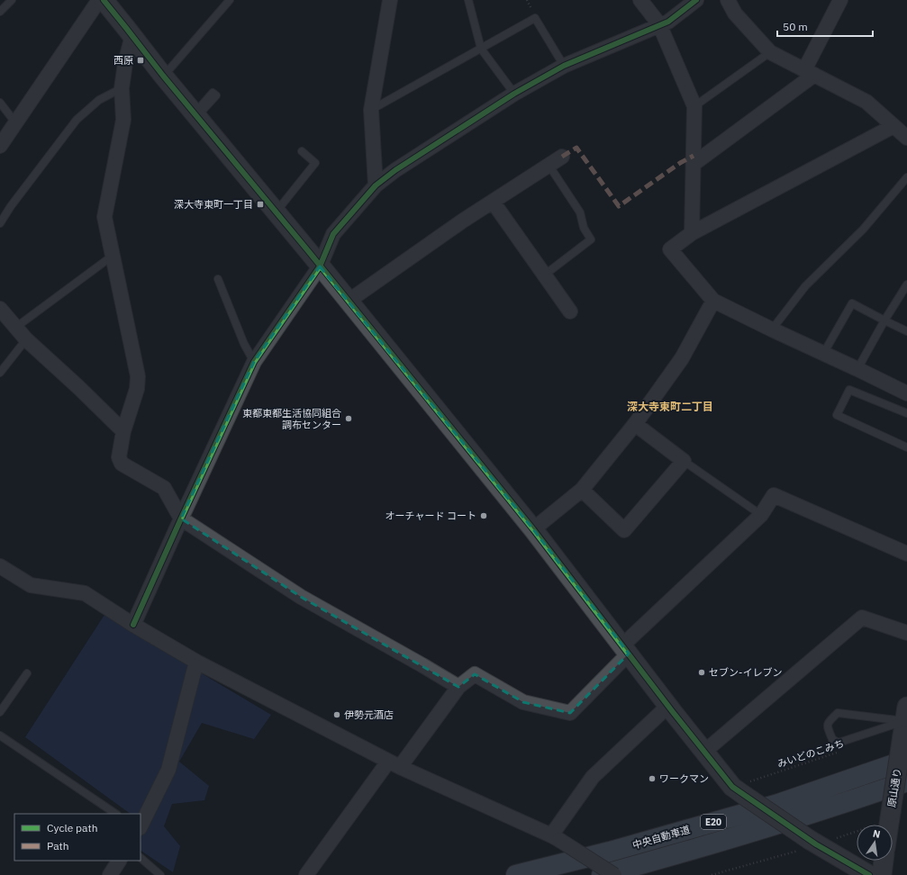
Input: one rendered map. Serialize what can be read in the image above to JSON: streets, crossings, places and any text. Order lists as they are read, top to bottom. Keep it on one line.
{"streets":{"highway":["E20","中央自動車道"],"street":["原山通り"],"path":["みいどのこみち"]},"districts":["深大寺東町二丁目"],"places":{"transit":["西原","深大寺東町一丁目"],"other":["東都東都生活協同組合 調布センター","オーチャード コート","セブン-イレブン","伊勢元酒店","ワークマン"]},"legend":["Cycle path","Path"],"scale_bar":"50 m","north":"top"}
